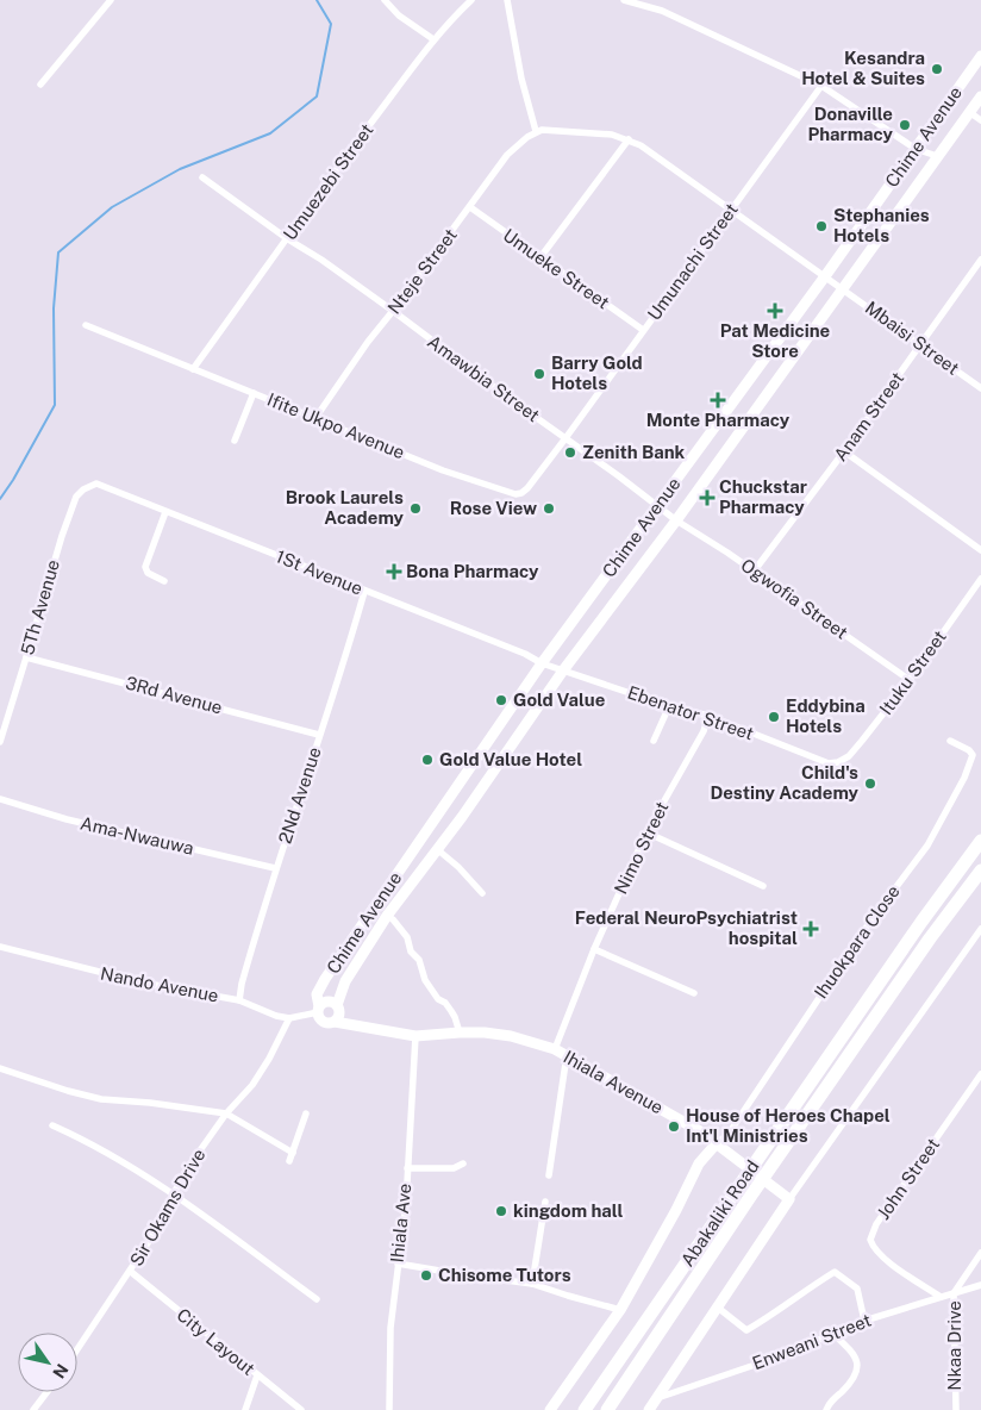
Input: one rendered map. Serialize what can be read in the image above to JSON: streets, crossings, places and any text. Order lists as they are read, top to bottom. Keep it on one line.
{"streets":{"highway":["Abakaliki Road"],"main road":["Chime Avenue","Ihiala Avenue"],"street":["Umuezebi Street","Umunachi Street","Umueke Street","Nteje Street","Mbaisi Street","Amawbia Street","Anam Street","Ifite Ukpo Avenue","1St Avenue","Ogwofia Street","5Th Avenue","Ituku Street","3Rd Avenue","Ebenator Street","2Nd Avenue","Ama-Nwauwa","Nimo Street","Ihuokpara Close","Nando Avenue","John Street","Sir Okams Drive","Ihiala Ave","City Layout","Enweani Street","Nkaa Drive"]},"crossings":[["Chime Avenue","Mbaisi Street"],["Chime Avenue","Amawbia Street"],["Chime Avenue","1St Avenue"],["Chime Avenue","Ogwofia Street"],["Chime Avenue","Ebenator Street"],["Chime Avenue","Nando Avenue"],["Chime Avenue","Ihiala Avenue"],["Umuezebi Street","Amawbia Street"],["Umuezebi Street","Ifite Ukpo Avenue"],["Umunachi Street","Umueke Street"],["Umunachi Street","Amawbia Street"],["Umunachi Street","Ifite Ukpo Avenue"],["Umueke Street","Nteje Street"],["Nteje Street","Amawbia Street"],["Nteje Street","Ifite Ukpo Avenue"],["Mbaisi Street","Anam Street"],["Amawbia Street","Ifite Ukpo Avenue"],["Amawbia Street","Ogwofia Street"],["Anam Street","Ogwofia Street"],["1St Avenue","5Th Avenue"],["1St Avenue","Ebenator Street"],["1St Avenue","2Nd Avenue"],["Ogwofia Street","Ituku Street"],["5Th Avenue","3Rd Avenue"],["Ituku Street","Ebenator Street"],["3Rd Avenue","2Nd Avenue"],["Ebenator Street","Nimo Street"],["2Nd Avenue","Ama-Nwauwa"],["2Nd Avenue","Nando Avenue"],["Nimo Street","Ihiala Avenue"],["Ihuokpara Close","Ihiala Avenue"],["Nando Avenue","Ihiala Avenue"],["Nando Avenue","Sir Okams Drive"],["Ihiala Avenue","Ihiala Ave"],["John Street","Enweani Street"],["Sir Okams Drive","City Layout"],["Enweani Street","Nkaa Drive"]],"places":{"other":["Kesandra Hotel & Suites","Donaville Pharmacy","Stephanies Hotels","Barry Gold Hotels","Zenith Bank","Brook Laurels Academy","Rose View","Gold Value","Eddybina Hotels","Gold Value Hotel","Child's Destiny Academy","House of Heroes Chapel Int'l Ministries","kingdom hall","Chisome Tutors"],"health":["Pat Medicine Store","Monte Pharmacy","Chuckstar Pharmacy","Bona Pharmacy","Federal NeuroPsychiatrist hospital"]},"north":"bottom right"}
